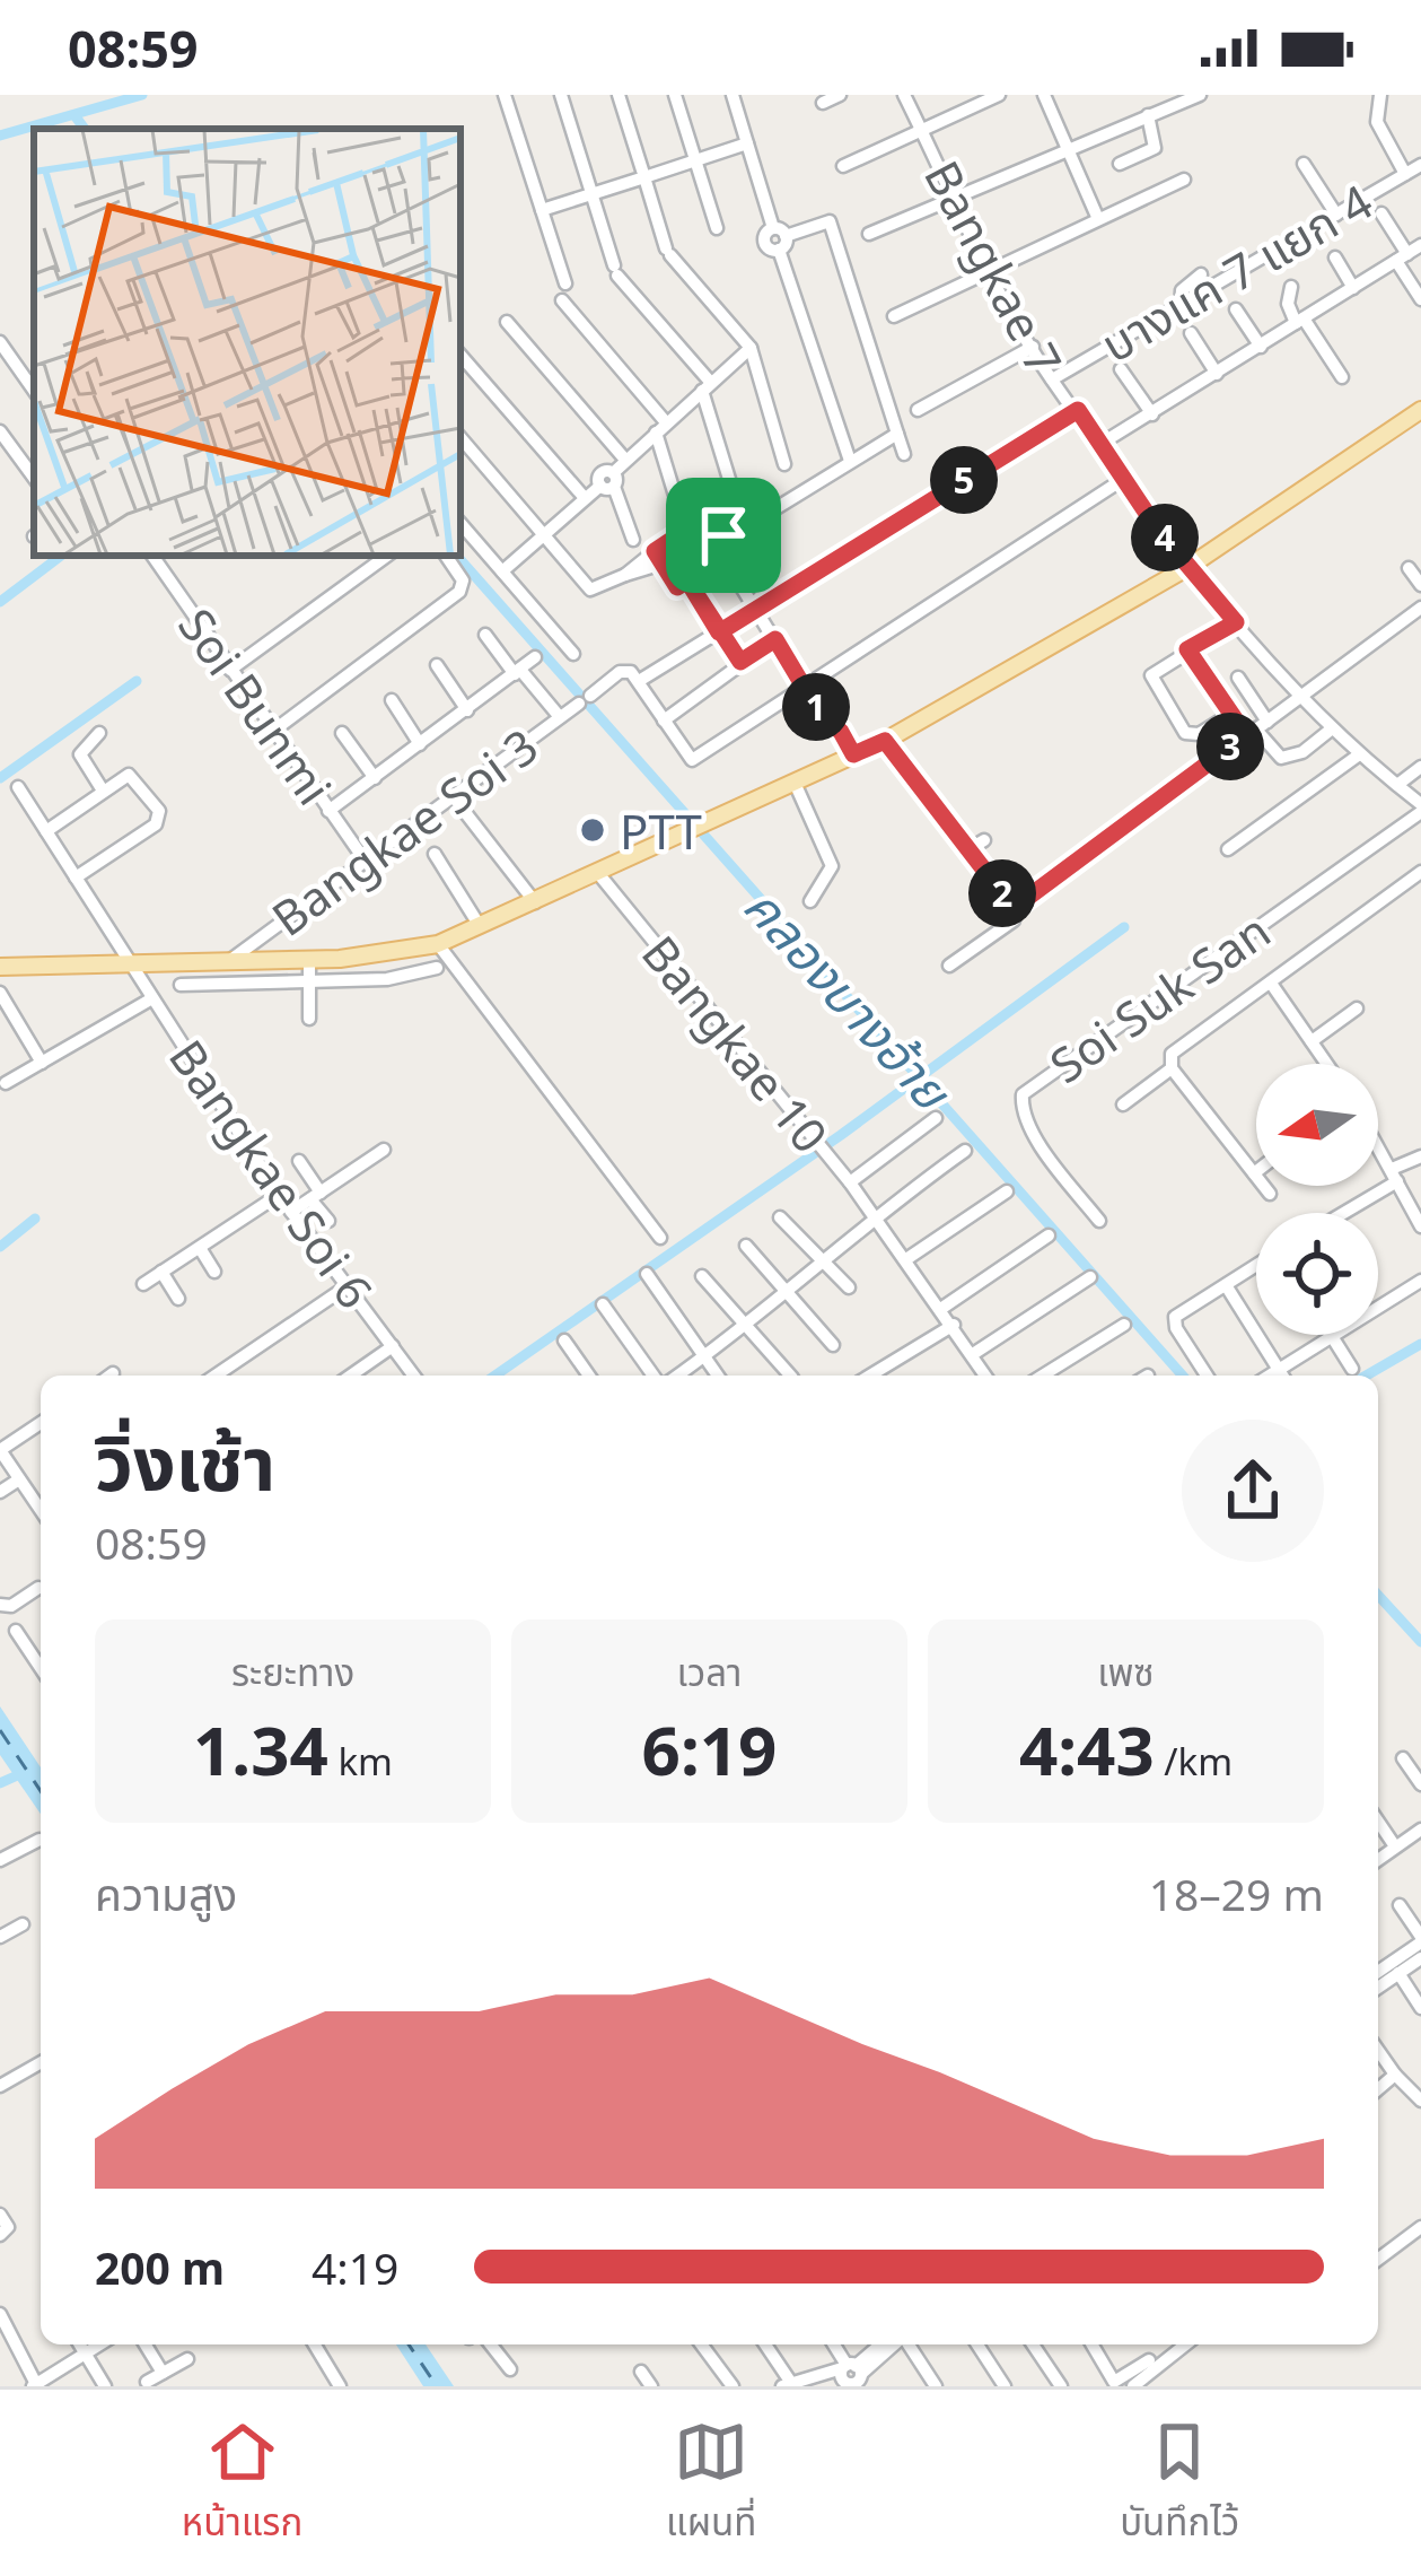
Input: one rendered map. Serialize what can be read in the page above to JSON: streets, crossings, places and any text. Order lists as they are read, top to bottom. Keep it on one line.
{"streets":{"street":["Bangkae 7","บางแค 7 แยก 4","Soi Bunmi","Bangkae Soi 3","Soi Suk San","Bangkae 10","Bangkae Soi 6"]},"crossings":[["Bangkae 7","บางแค 7 แยก 4"],["Bangkae 7","Soi Suk San"],["Soi Bunmi","Bangkae Soi 3"]],"water":["คลองบางอ้าย"],"places":["PTT"],"north":"left","page":{"status":"08:59","pins":["5","4","1","3","2"],"heading":["วิ่งเช้า","08:59"],"stats":[["ระยะทาง","1.34 km"],["เวลา","6:19"],["เพซ","4:43 /km"]],"chart":["ความสูง","18–29 m"],"list":[{"name":"200 m","note":"4:19"}],"tabs":["หน้าแรก","แผนที่","บันทึกไว้"]}}
